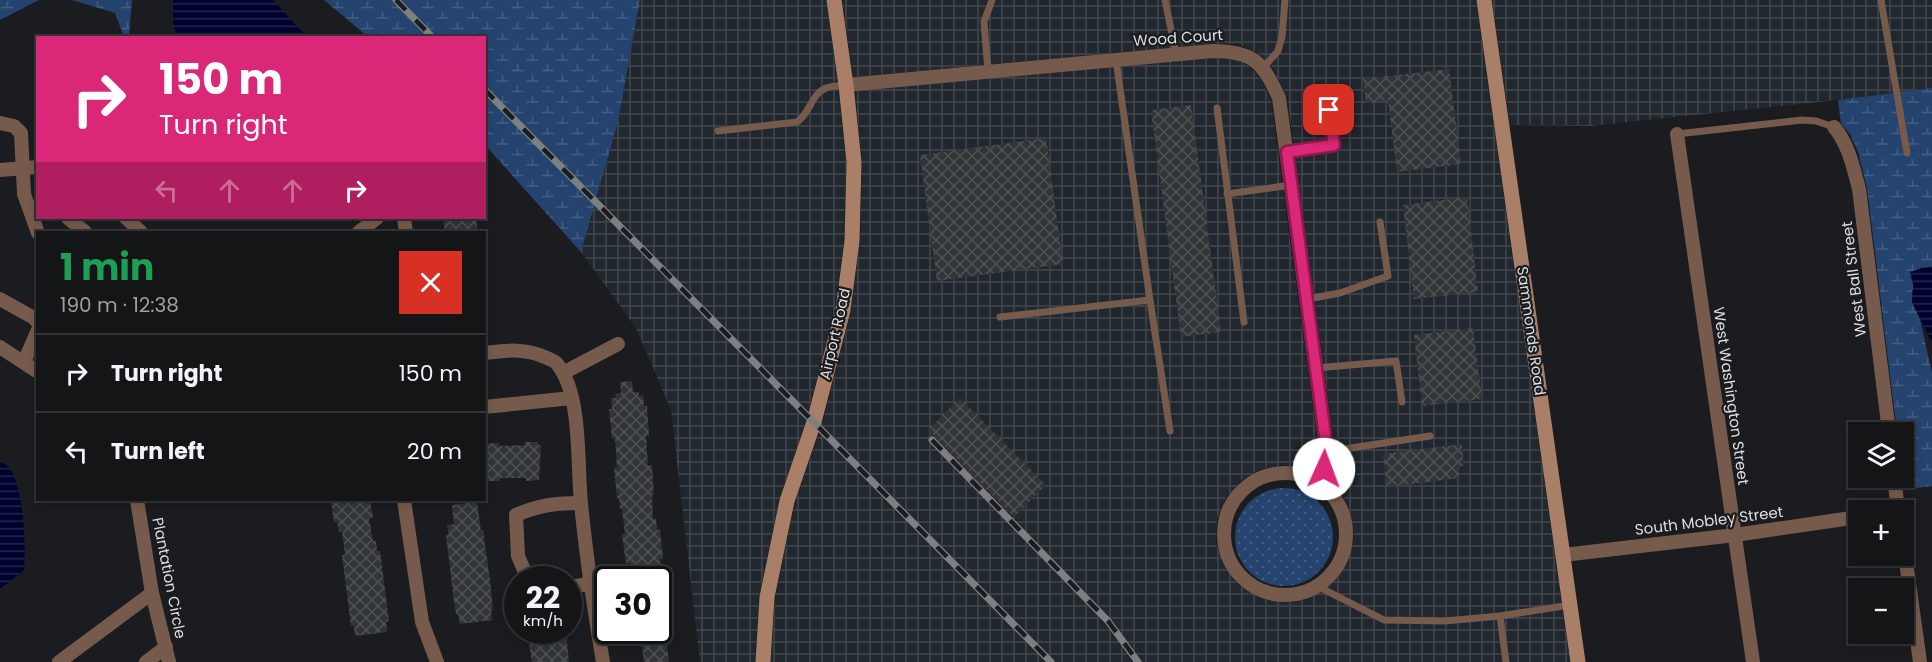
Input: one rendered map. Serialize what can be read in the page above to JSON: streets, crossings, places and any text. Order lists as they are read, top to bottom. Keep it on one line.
{"streets":{"street":["Wood Court","West Ball Street","Sammonds Road","Airport Road","West Washington Street","South Mobley Street","Plantation Circle"]},"crossings":[["Wood Court","Airport Road"],["Sammonds Road","South Mobley Street"],["West Washington Street","South Mobley Street"]],"page":{"turn":["150 m","Turn right"],"heading":["1 min","190 m · 12:38"],"list":[{"name":"Turn right","value":"150 m"},{"name":"Turn left","value":"20 m"}],"map_buttons":["+","−"],"speed":"22 km/h","limit":"30"}}
